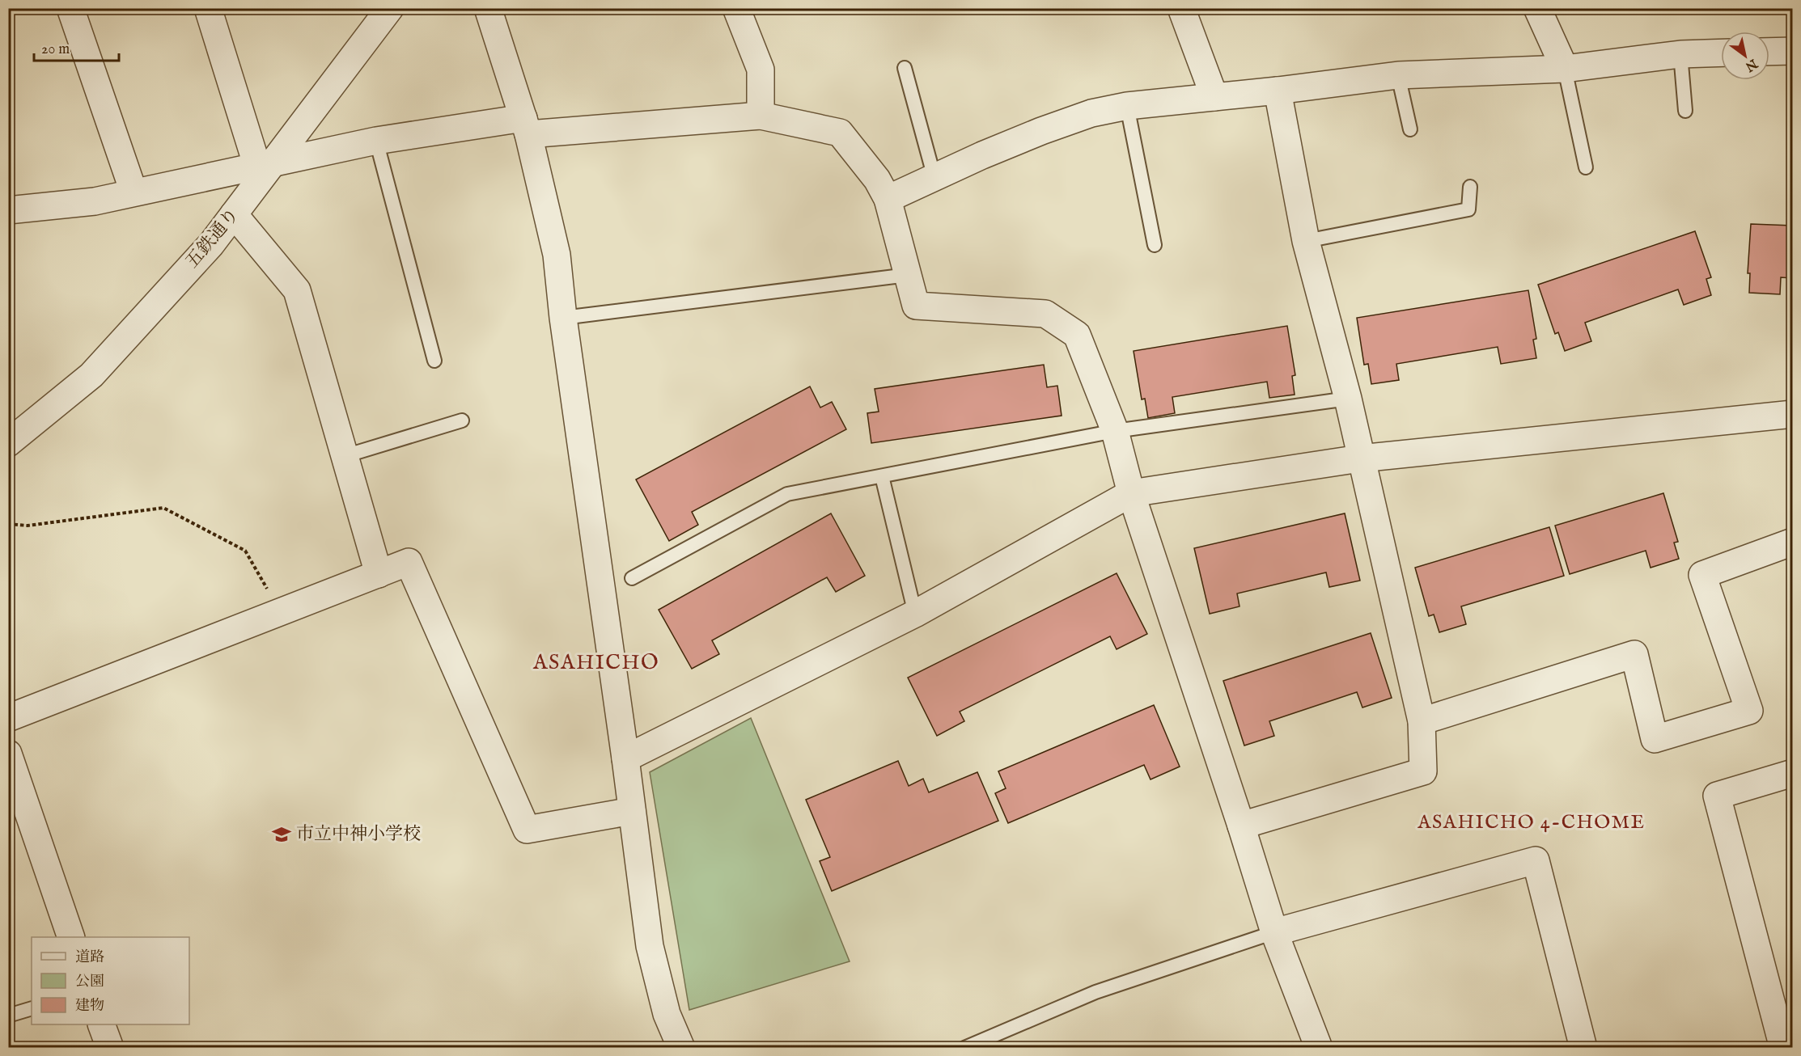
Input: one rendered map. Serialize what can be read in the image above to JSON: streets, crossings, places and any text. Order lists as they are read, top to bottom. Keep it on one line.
{"streets":{"street":["五鉄通り"]},"districts":["ASAHICHO","ASAHICHO 4-CHOME"],"places":{"school or university":["市立中神小学校"]},"legend":["道路","公園","建物"],"scale_bar":"20 m","north":"bottom right"}
